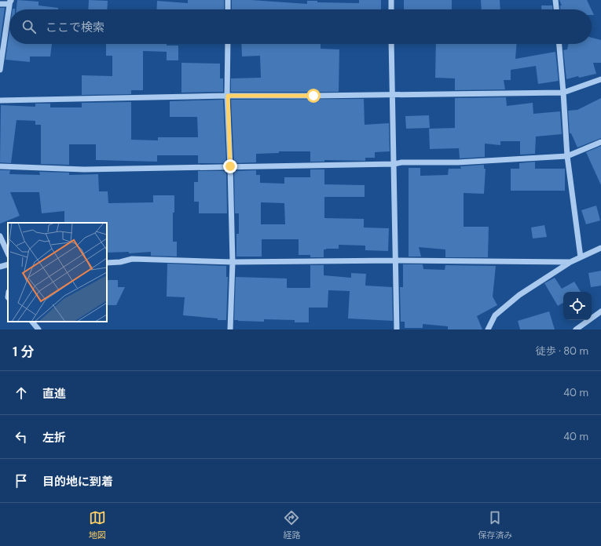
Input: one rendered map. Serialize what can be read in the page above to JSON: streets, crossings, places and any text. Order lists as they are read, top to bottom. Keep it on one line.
{"page":{"search":"ここで検索","heading":["1 分","徒歩 · 80 m"],"list":[["直進","40 m"],["左折","40 m"],"目的地に到着"],"nav":["地図","経路","保存済み"]}}
